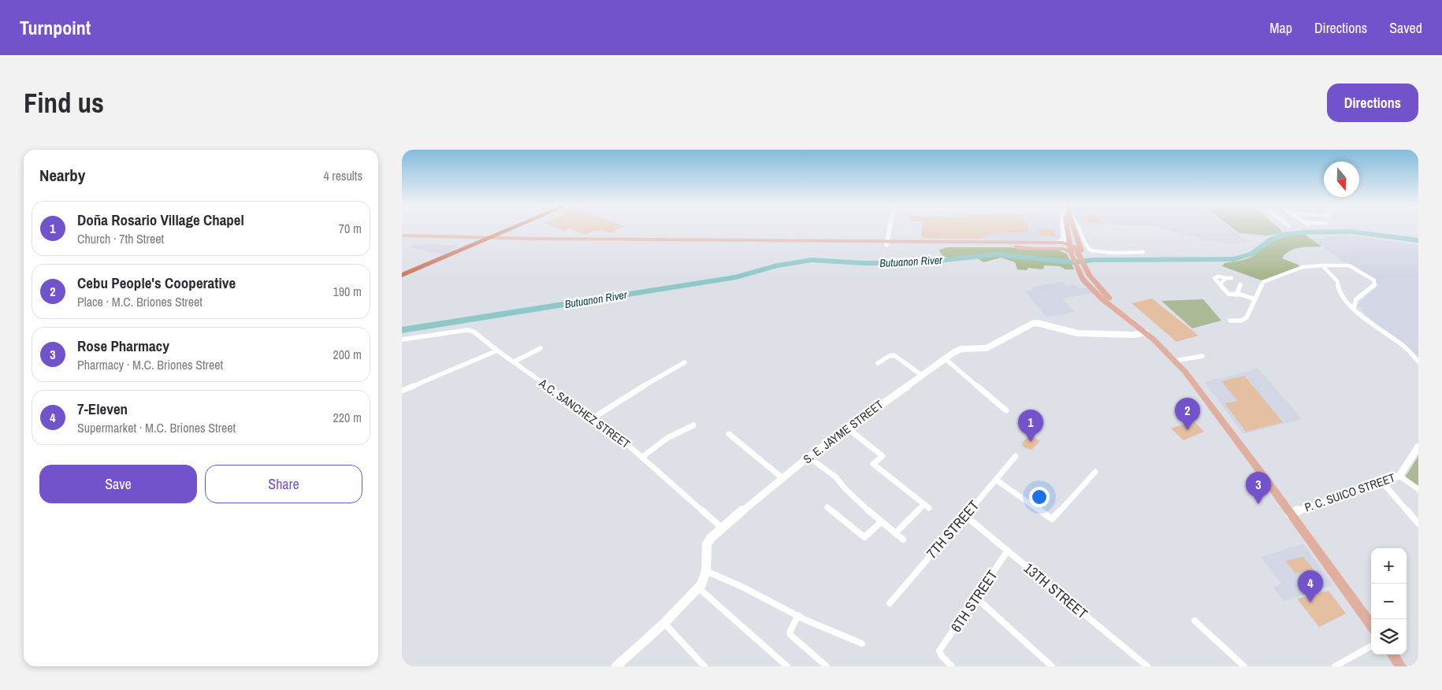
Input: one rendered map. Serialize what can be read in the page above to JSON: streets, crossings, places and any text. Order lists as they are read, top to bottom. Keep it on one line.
{"streets":{"street":["A.C. SANCHEZ STREET","S. E. JAYME STREET","P. C. SUICO STREET","7TH STREET","13TH STREET","6TH STREET"]},"crossings":[["A.C. SANCHEZ STREET","S. E. JAYME STREET"],["7TH STREET","13TH STREET"],["13TH STREET","6TH STREET"]],"water":["Butuanon River"],"north":"bottom","page":{"header":"Turnpoint","nav":["Map","Directions","Saved"],"buttons":["Directions",["Save","Share"]],"title":"Find us","heading":["Nearby","4 results"],"list":[{"mark":"1","name":"Doña Rosario Village Chapel","note":"Church · 7th Street","value":"70 m"},{"mark":"2","name":"Cebu People's Cooperative","note":"Place · M.C. Briones Street","value":"190 m"},{"mark":"3","name":"Rose Pharmacy","note":"Pharmacy · M.C. Briones Street","value":"200 m"},{"mark":"4","name":"7-Eleven","note":"Supermarket · M.C. Briones Street","value":"220 m"}],"pins":["2","1","3","4"],"map_buttons":["+","−"]}}
